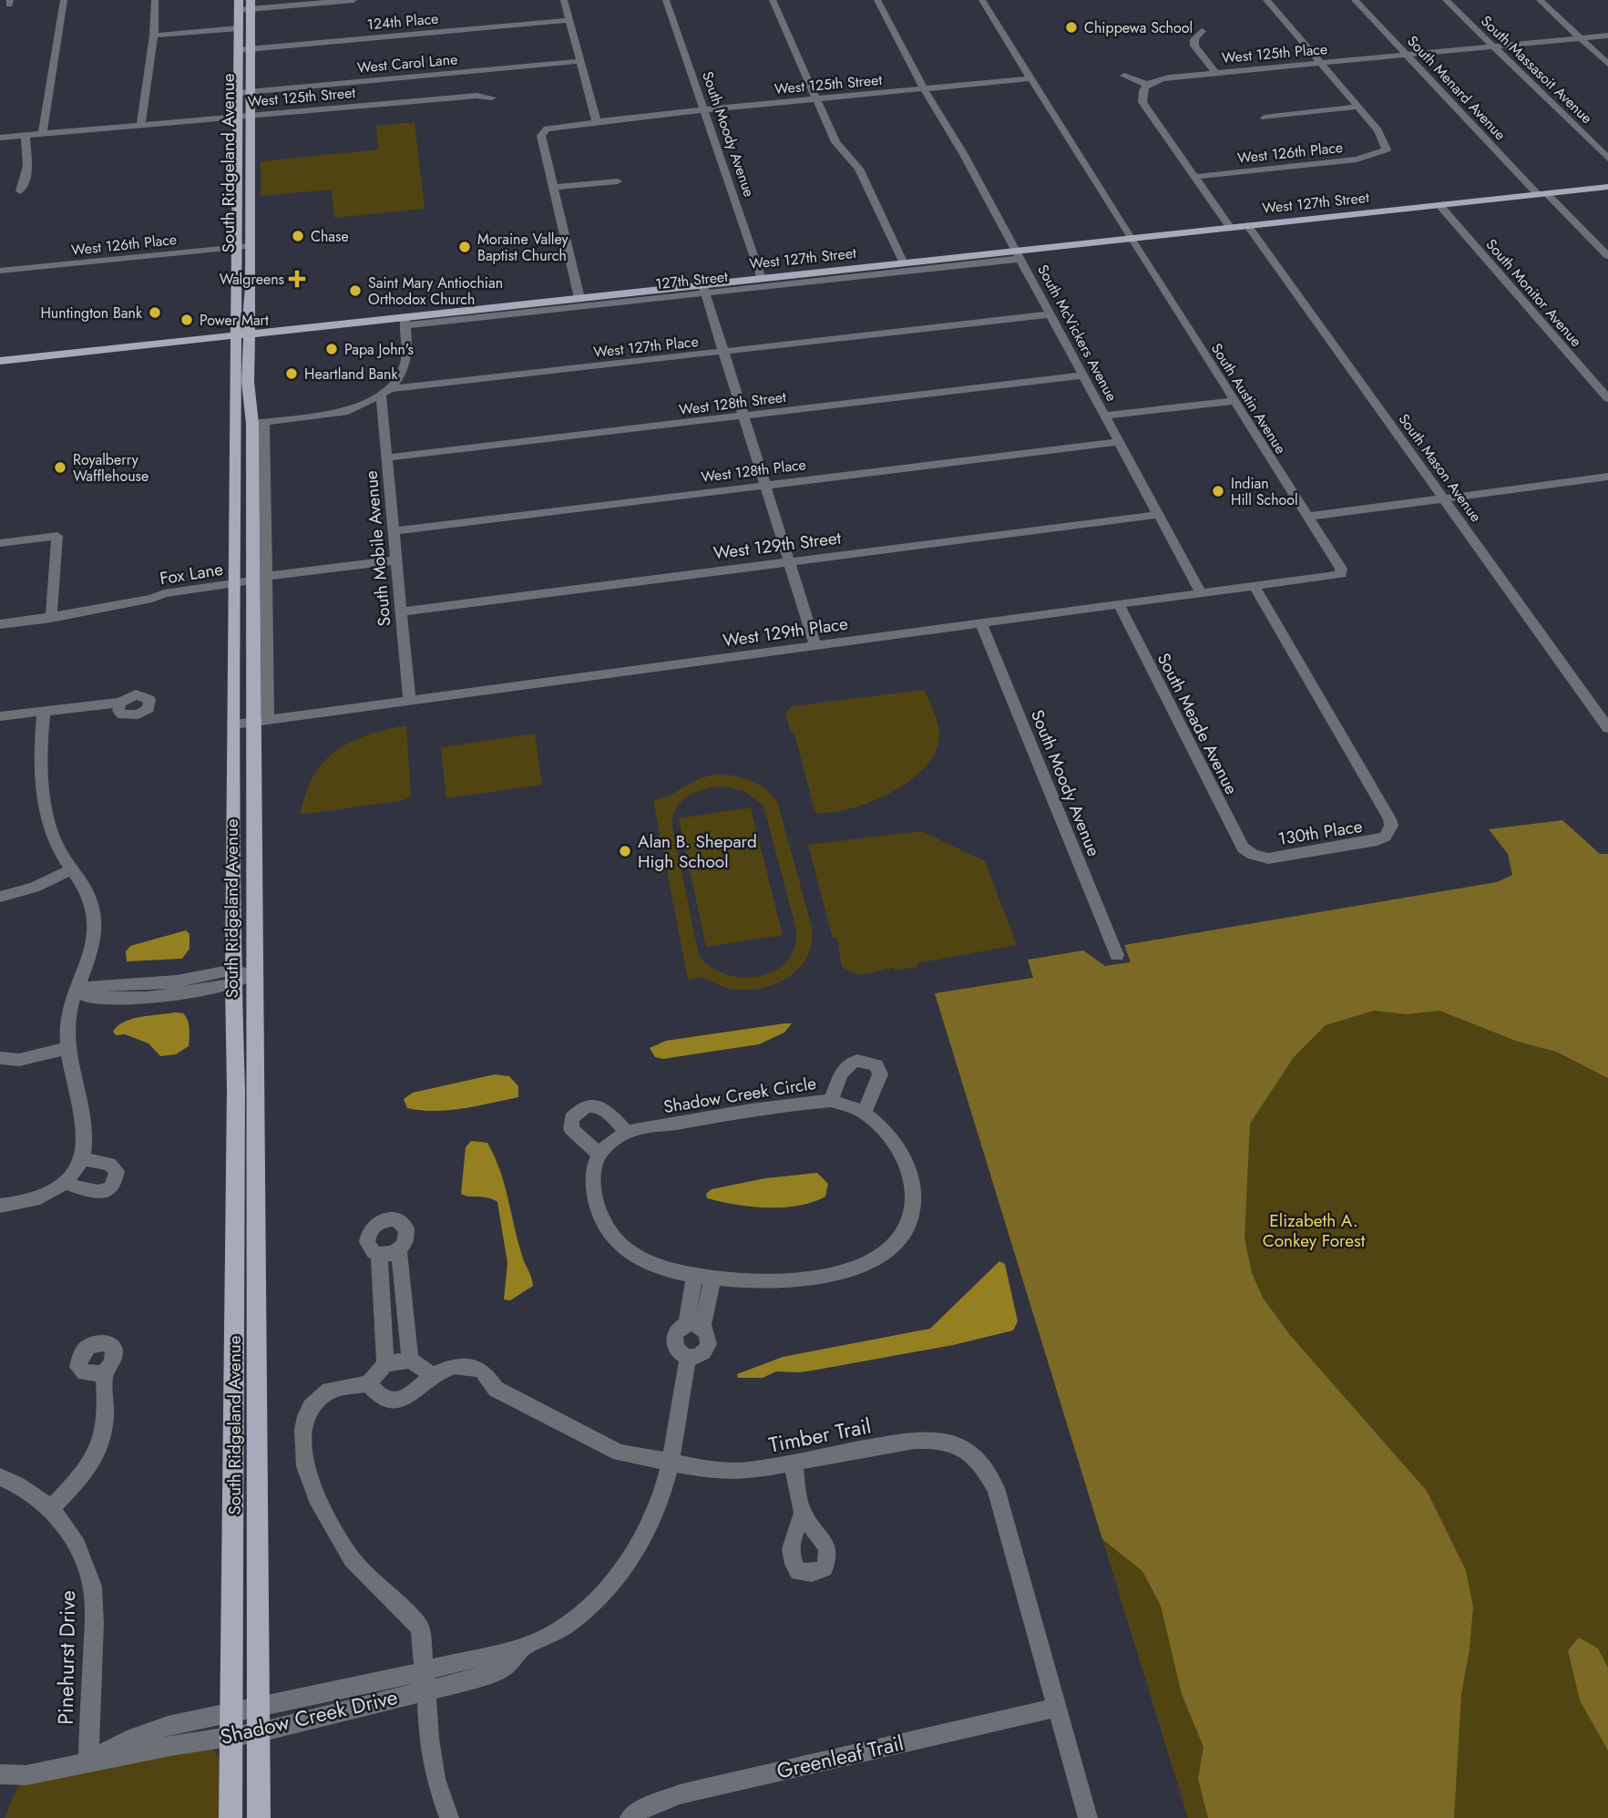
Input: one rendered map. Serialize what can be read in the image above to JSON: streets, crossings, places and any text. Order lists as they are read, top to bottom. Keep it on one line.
{"streets":{"main road":["South Ridgeland Avenue","West 127th Street"],"street":["124th Place","West 125th Place","West Carol Lane","South Massasoit Avenue","West 125th Street","South Menard Avenue","South Moody Avenue","West 126th Place","127th Street","South Monitor Avenue","South McVickers Avenue","West 127th Place","South Austin Avenue","West 128th Street","South Mason Avenue","West 128th Place","West 129th Street","South Mobile Avenue","Fox Lane","West 129th Place","South Meade Avenue","130th Place","Shadow Creek Circle","Timber Trail","Pinehurst Drive","Shadow Creek Drive","Greenleaf Trail"]},"crossings":[["124th Place","South Ridgeland Avenue"],["West 125th Place","South Massasoit Avenue"],["West 125th Place","South Menard Avenue"],["West Carol Lane","South Ridgeland Avenue"],["West 125th Street","South Moody Avenue"],["West 125th Street","South Ridgeland Avenue"],["West 125th Street","South McVickers Avenue"],["West 125th Street","South Austin Avenue"],["South Menard Avenue","West 127th Street"],["South Moody Avenue","West 127th Street"],["South Moody Avenue","West 129th Place"],["West 126th Place","South Ridgeland Avenue"],["South Ridgeland Avenue","West 127th Street"],["South Ridgeland Avenue","West 127th Place"],["South Ridgeland Avenue","Fox Lane"],["South Ridgeland Avenue","West 129th Place"],["South Ridgeland Avenue","Shadow Creek Drive"],["West 127th Street","127th Street"],["West 127th Street","South Monitor Avenue"],["West 127th Street","South McVickers Avenue"],["West 127th Street","South Austin Avenue"],["West 127th Street","South Mason Avenue"],["127th Street","South McVickers Avenue"],["South McVickers Avenue","West 127th Place"],["South McVickers Avenue","West 128th Street"],["South McVickers Avenue","West 128th Place"],["South McVickers Avenue","West 129th Street"],["South McVickers Avenue","West 129th Place"],["West 127th Place","South Mobile Avenue"],["South Austin Avenue","West 129th Place"],["West 128th Street","South Mobile Avenue"],["West 128th Place","South Mobile Avenue"],["West 129th Street","South Mobile Avenue"],["South Mobile Avenue","West 129th Place"],["West 129th Place","South Meade Avenue"],["West 129th Place","130th Place"],["South Meade Avenue","130th Place"],["Timber Trail","Shadow Creek Drive"],["Timber Trail","Greenleaf Trail"],["Pinehurst Drive","Shadow Creek Drive"]],"parks":["Elizabeth A. Conkey Forest"],"places":{"other":["Chippewa School","Chase","Moraine Valley Baptist Church","Saint Mary Antiochian Orthodox Church","Huntington Bank","Power Mart","Papa John's","Heartland Bank","Royalberry Wafflehouse","Indian Hill School","Alan B. Shepard High School"],"health":["Walgreens"]}}
